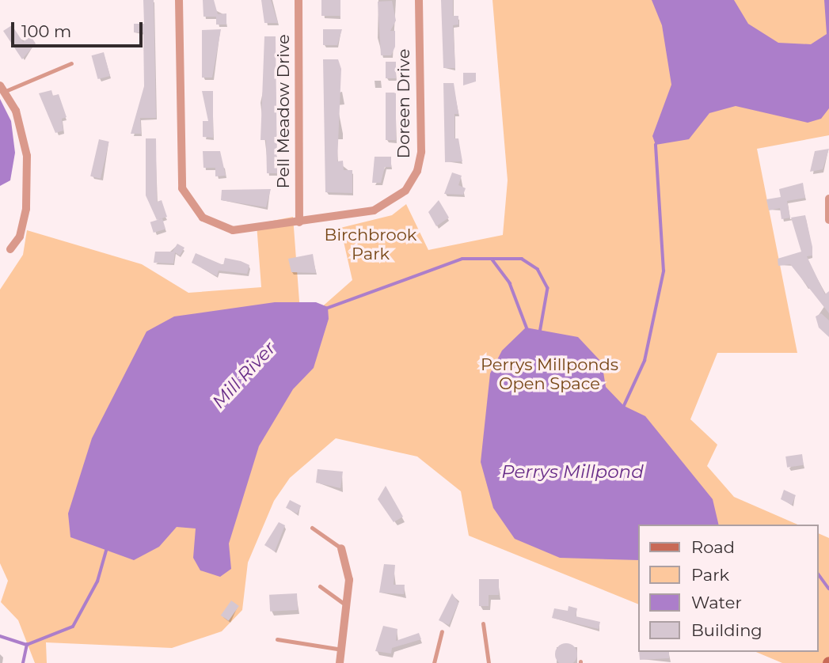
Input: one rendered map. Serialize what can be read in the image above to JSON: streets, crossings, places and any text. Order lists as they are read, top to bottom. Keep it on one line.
{"streets":{"street":["Doreen Drive","Pell Meadow Drive"]},"crossings":[["Doreen Drive","Pell Meadow Drive"]],"water":["Mill River","Perrys Millpond"],"parks":["Birchbrook Park","Perrys Millponds Open Space"],"legend":["Road","Park","Water","Building"],"scale_bar":"100 m"}
